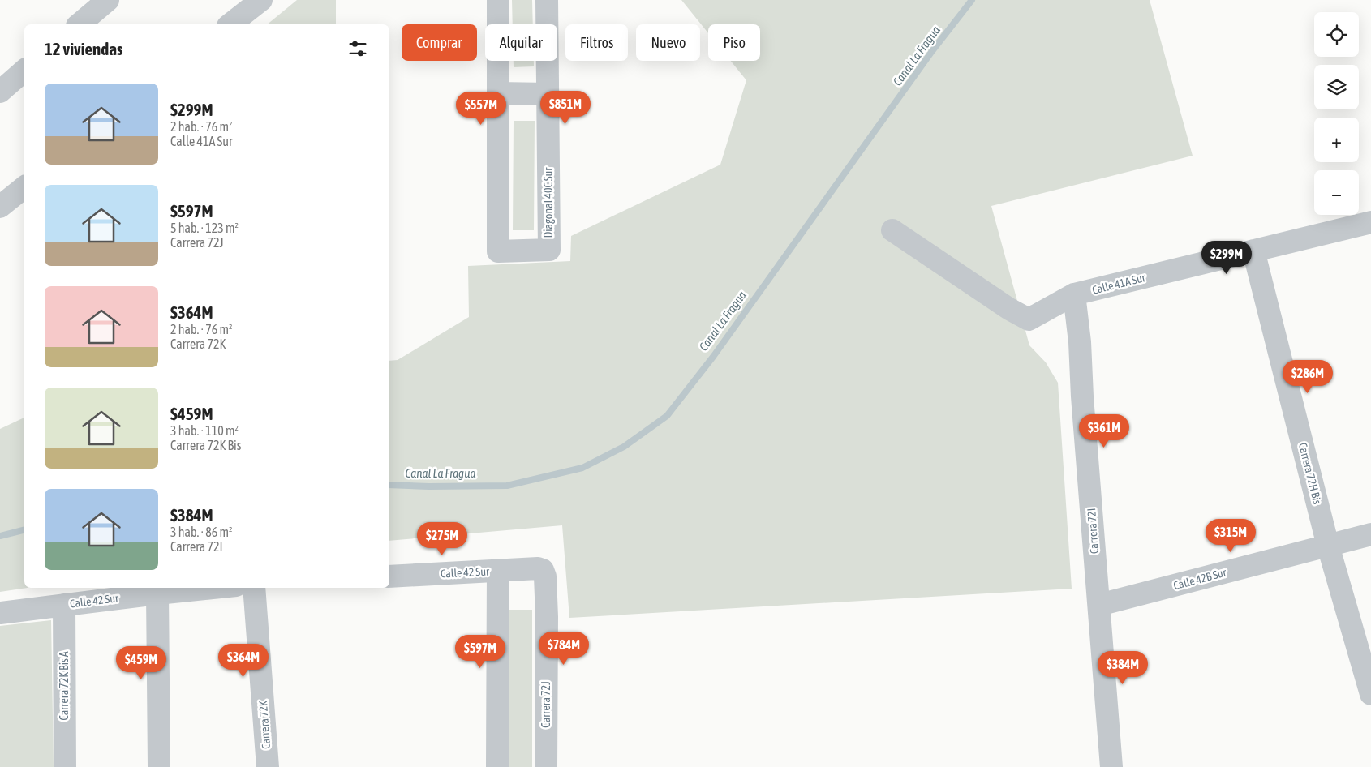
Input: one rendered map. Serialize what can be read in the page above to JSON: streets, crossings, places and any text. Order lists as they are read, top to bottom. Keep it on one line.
{"streets":{"street":["Diagonal 40C Sur","Calle 41A Sur","Carrera 72H Bis","Carrera 72I","Calle 42 Sur","Calle 42B Sur","Carrera 72K Bis A","Carrera 72J","Carrera 72K"]},"crossings":[["Calle 41A Sur","Carrera 72H Bis"],["Calle 41A Sur","Carrera 72I"],["Carrera 72H Bis","Calle 42B Sur"],["Carrera 72I","Calle 42B Sur"],["Calle 42 Sur","Carrera 72K Bis A"],["Calle 42 Sur","Carrera 72J"]],"water":["Canal La Fragua"],"page":{"map_buttons":["+","−"],"chip":["Comprar","Alquilar","Filtros","Nuevo","Piso"],"heading":"12 viviendas","list":[{"name":"$299M","note":"2 hab. · 76 m² · Calle 41A Sur"},{"name":"$597M","note":"5 hab. · 123 m² · Carrera 72J"},{"name":"$364M","note":"2 hab. · 76 m² · Carrera 72K"},{"name":"$459M","note":"3 hab. · 110 m² · Carrera 72K Bis"},{"name":"$384M","note":"3 hab. · 86 m² · Carrera 72I"}],"price":["$851M","$557M","$299M","$286M","$361M","$315M","$275M","$784M","$597M","$364M","$459M","$384M"]}}
